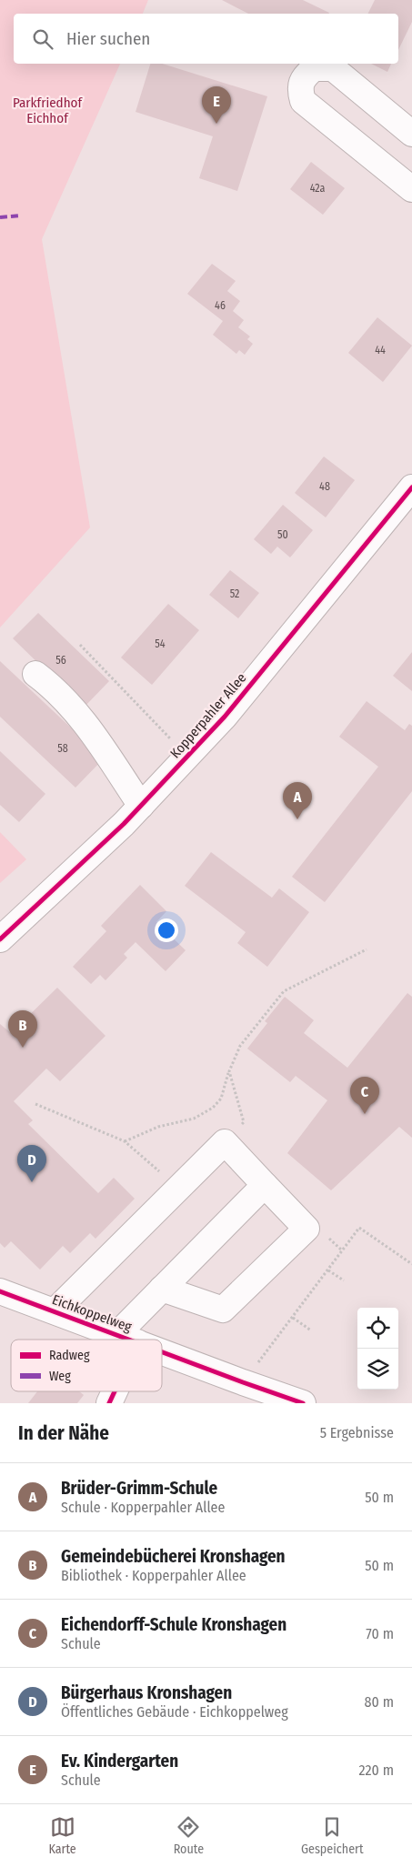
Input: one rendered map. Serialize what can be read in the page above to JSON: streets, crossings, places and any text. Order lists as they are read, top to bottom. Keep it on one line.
{"streets":{"street":["Kopperpahler Allee","Eichkoppelweg"]},"parks":["Parkfriedhof Eichhof"],"house_numbers":["42a","46","44","48","50","52","54","56","58"],"legend":["Radweg","Weg"],"page":{"search":"Hier suchen","pins":["E","A","B","C","D"],"heading":["In der Nähe","5 Ergebnisse"],"list":[{"mark":"A","name":"Brüder-Grimm-Schule","note":"Schule · Kopperpahler Allee","value":"50 m"},{"mark":"B","name":"Gemeindebücherei Kronshagen","note":"Bibliothek · Kopperpahler Allee","value":"50 m"},{"mark":"C","name":"Eichendorff-Schule Kronshagen","note":"Schule","value":"70 m"},{"mark":"D","name":"Bürgerhaus Kronshagen","note":"Öffentliches Gebäude · Eichkoppelweg","value":"80 m"},{"mark":"E","name":"Ev. Kindergarten","note":"Schule","value":"220 m"}],"nav":["Karte","Route","Gespeichert"]}}
